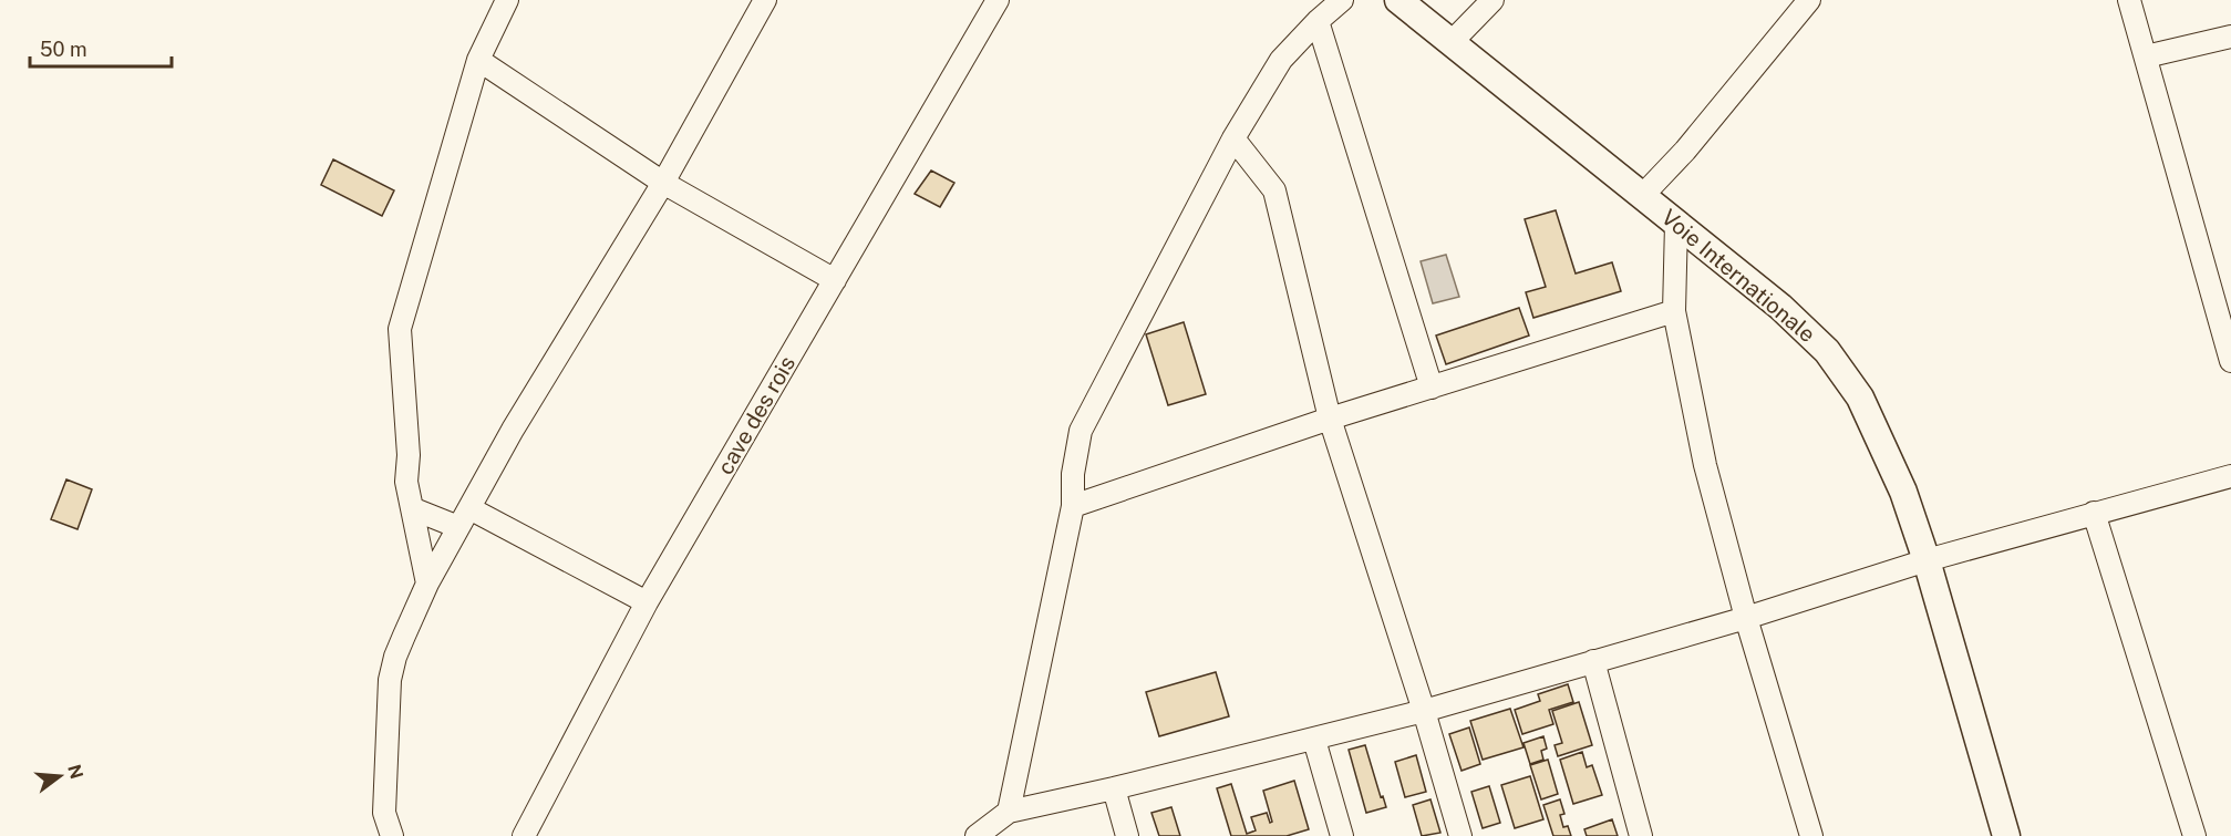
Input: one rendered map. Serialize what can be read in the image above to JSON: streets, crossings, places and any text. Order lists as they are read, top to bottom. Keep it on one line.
{"streets":{"main road":["Voie Internationale"],"street":["cave des rois"]},"scale_bar":"50 m","north":"right"}
